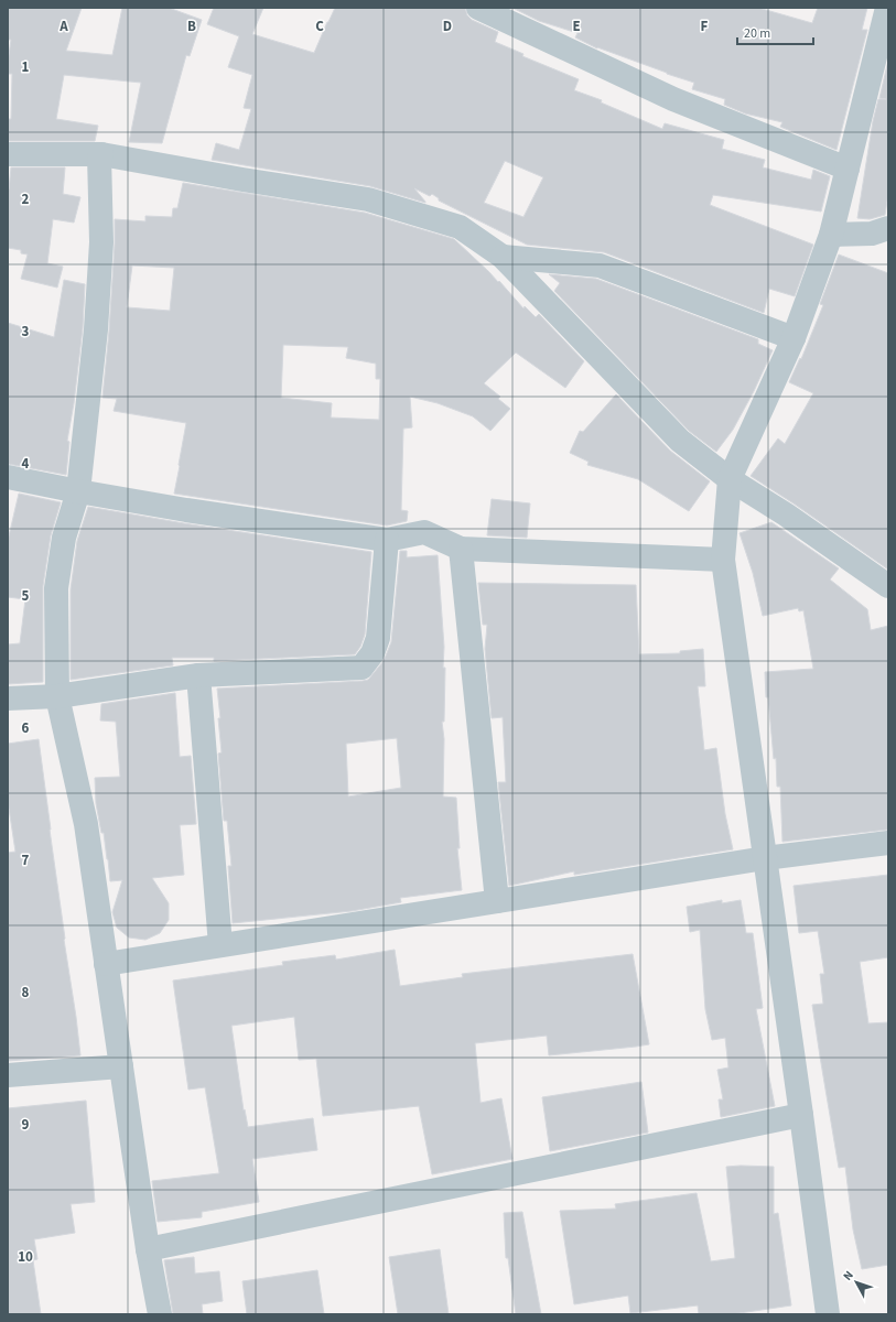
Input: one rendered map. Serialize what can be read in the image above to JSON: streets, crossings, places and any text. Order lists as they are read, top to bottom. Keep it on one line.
{"scale_bar":"20 m","north":"top left","grid":{"columns":["A","B","C","D","E","F"],"rows":["1","2","3","4","5","6","7","8","9","10"]}}
